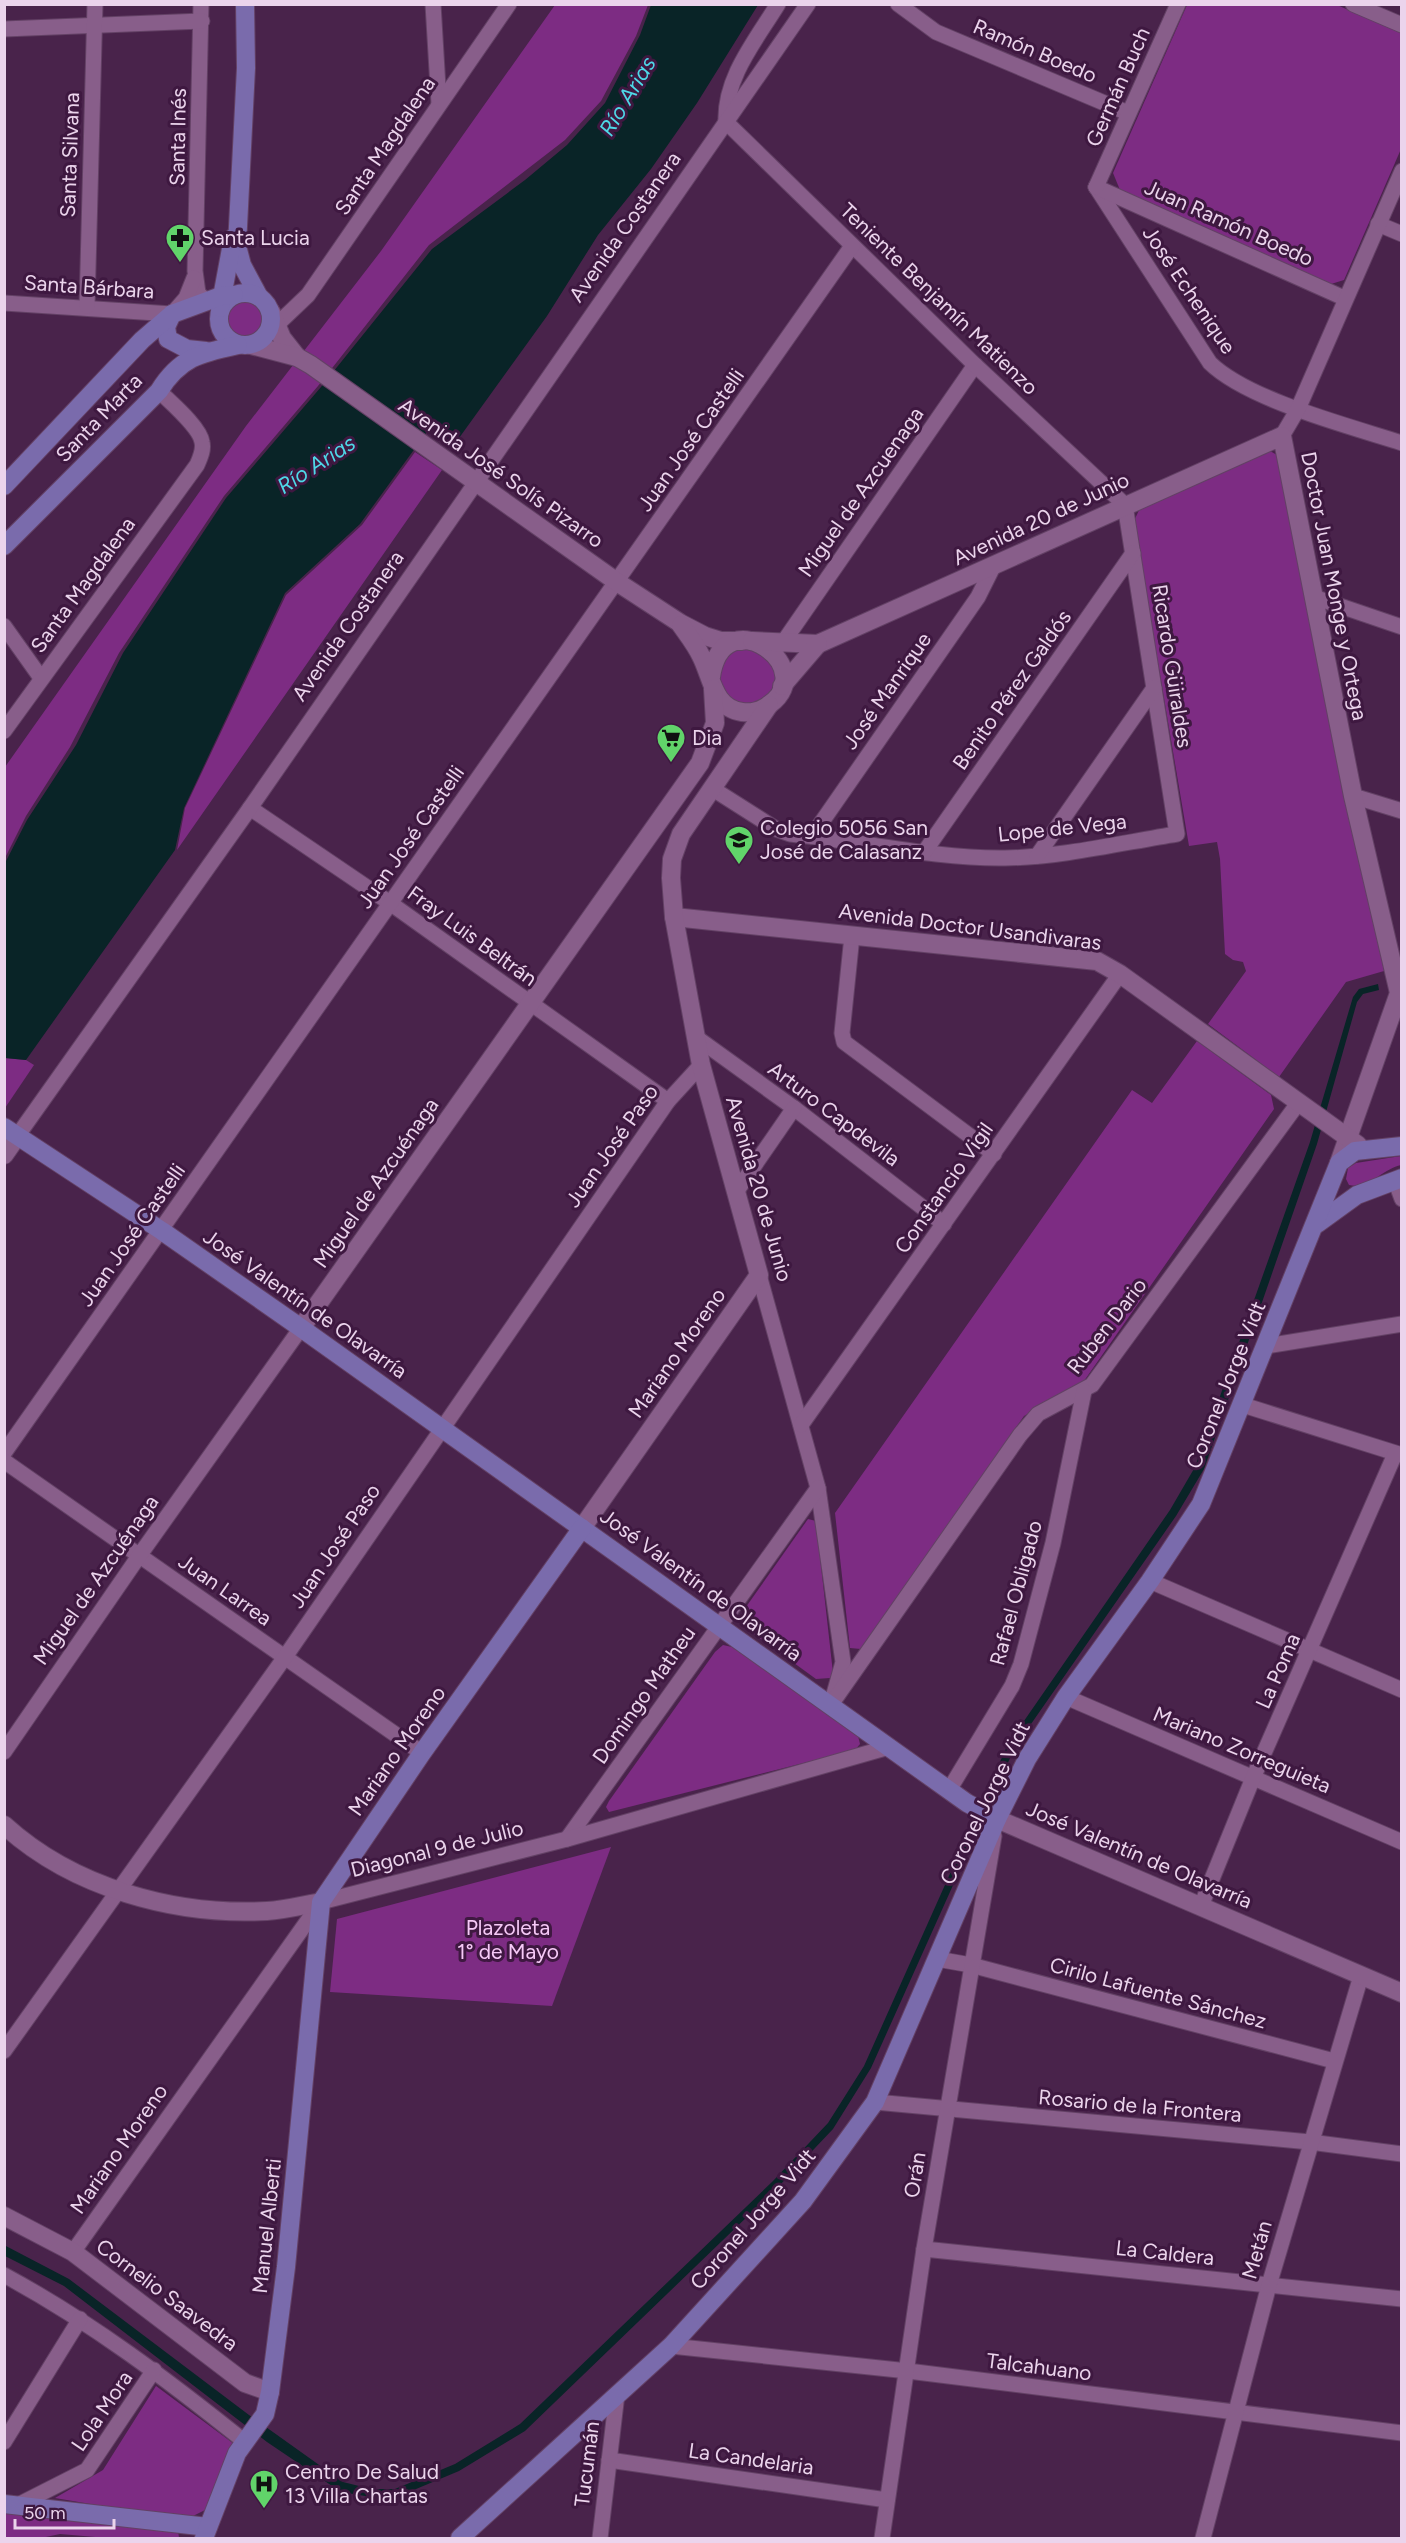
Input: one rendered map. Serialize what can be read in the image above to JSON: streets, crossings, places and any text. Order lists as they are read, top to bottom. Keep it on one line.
{"streets":{"main road":["Santa Marta","José Valentín de Olavarría","Mariano Moreno","Coronel Jorge Vidt","Manuel Alberti"],"street":["Ramón Boedo","Germán Buch","Santa Inés","Santa Magdalena","Santa Silvana","Juan Ramón Boedo","Avenida Costanera","Santa Bárbara","José Echenique","Teniente Benjamín Matienzo","Juan José Castelli","Avenida José Solís Pizarro","Miguel de Azcuenaga","Avenida 20 de Junio","Doctor Juan Monge y Ortega","Ricardo Güiraldes","Benito Pérez Galdós","José Manrique","Lope de Vega","Avenida Doctor Usandivaras","Fray Luis Beltrán","Arturo Capdevila","Juan José Paso","Miguel de Azcuénaga","Constancio Vigil","Ruben Dario","Juan Larrea","Rafael Obligado","La Poma","Domingo Matheu","Mariano Zorreguieta","Diagonal 9 de Julio","Cirilo Lafuente Sánchez","Rosario de la Frontera","Orán","Metán","La Caldera","Cornelio Saavedra","Talcahuano","Lola Mora","La Candelaria","Tucumán"]},"crossings":[["Ramón Boedo","Germán Buch"],["Germán Buch","Juan Ramón Boedo"],["Germán Buch","José Echenique"],["Santa Inés","Santa Magdalena"],["Santa Inés","Santa Bárbara"],["Santa Inés","Santa Marta"],["Santa Inés","Avenida José Solís Pizarro"],["Santa Magdalena","Santa Marta"],["Santa Magdalena","Avenida José Solís Pizarro"],["Santa Silvana","Santa Bárbara"],["Juan Ramón Boedo","José Echenique"],["Juan Ramón Boedo","Doctor Juan Monge y Ortega"],["Avenida Costanera","Teniente Benjamín Matienzo"],["Avenida Costanera","Avenida José Solís Pizarro"],["Avenida Costanera","Fray Luis Beltrán"],["Avenida Costanera","José Valentín de Olavarría"],["Santa Bárbara","Santa Marta"],["José Echenique","Doctor Juan Monge y Ortega"],["Teniente Benjamín Matienzo","Juan José Castelli"],["Teniente Benjamín Matienzo","Miguel de Azcuenaga"],["Teniente Benjamín Matienzo","Avenida 20 de Junio"],["Teniente Benjamín Matienzo","Ricardo Güiraldes"],["Santa Marta","Avenida José Solís Pizarro"],["Juan José Castelli","Avenida José Solís Pizarro"],["Juan José Castelli","Fray Luis Beltrán"],["Juan José Castelli","José Valentín de Olavarría"],["Avenida José Solís Pizarro","Avenida 20 de Junio"],["Avenida José Solís Pizarro","Miguel de Azcuénaga"],["Miguel de Azcuenaga","Avenida 20 de Junio"],["Avenida 20 de Junio","Doctor Juan Monge y Ortega"],["Avenida 20 de Junio","Ricardo Güiraldes"],["Avenida 20 de Junio","José Manrique"],["Avenida 20 de Junio","Lope de Vega"],["Avenida 20 de Junio","Avenida Doctor Usandivaras"],["Avenida 20 de Junio","Arturo Capdevila"],["Avenida 20 de Junio","Juan José Paso"],["Avenida 20 de Junio","Miguel de Azcuénaga"],["Avenida 20 de Junio","Constancio Vigil"],["Avenida 20 de Junio","José Valentín de Olavarría"],["Avenida 20 de Junio","Ruben Dario"],["Avenida 20 de Junio","Mariano Moreno"],["Avenida 20 de Junio","Domingo Matheu"],["Doctor Juan Monge y Ortega","Coronel Jorge Vidt"],["Ricardo Güiraldes","Benito Pérez Galdós"],["Ricardo Güiraldes","Lope de Vega"],["Benito Pérez Galdós","Lope de Vega"],["José Manrique","Lope de Vega"],["Avenida Doctor Usandivaras","Constancio Vigil"],["Avenida Doctor Usandivaras","Ruben Dario"],["Avenida Doctor Usandivaras","Coronel Jorge Vidt"],["Fray Luis Beltrán","Juan José Paso"],["Fray Luis Beltrán","Miguel de Azcuénaga"],["Arturo Capdevila","Constancio Vigil"],["Juan José Paso","José Valentín de Olavarría"],["Juan José Paso","Juan Larrea"],["Juan José Paso","Diagonal 9 de Julio"],["Miguel de Azcuénaga","José Valentín de Olavarría"],["Miguel de Azcuénaga","Juan Larrea"],["José Valentín de Olavarría","Ruben Dario"],["José Valentín de Olavarría","Mariano Moreno"],["José Valentín de Olavarría","Coronel Jorge Vidt"],["José Valentín de Olavarría","Rafael Obligado"],["José Valentín de Olavarría","La Poma"],["José Valentín de Olavarría","Domingo Matheu"],["José Valentín de Olavarría","Diagonal 9 de Julio"],["José Valentín de Olavarría","Orán"],["José Valentín de Olavarría","Metán"],["Ruben Dario","Rafael Obligado"],["Mariano Moreno","Juan Larrea"],["Mariano Moreno","Diagonal 9 de Julio"],["Mariano Moreno","Manuel Alberti"],["Mariano Moreno","Cornelio Saavedra"],["Coronel Jorge Vidt","Mariano Zorreguieta"],["Coronel Jorge Vidt","Cirilo Lafuente Sánchez"],["Coronel Jorge Vidt","Rosario de la Frontera"],["Coronel Jorge Vidt","Orán"],["Coronel Jorge Vidt","Talcahuano"],["Coronel Jorge Vidt","Tucumán"],["La Poma","Mariano Zorreguieta"],["Domingo Matheu","Diagonal 9 de Julio"],["Diagonal 9 de Julio","Manuel Alberti"],["Cirilo Lafuente Sánchez","Orán"],["Cirilo Lafuente Sánchez","Metán"],["Rosario de la Frontera","Orán"],["Rosario de la Frontera","Metán"],["Orán","La Caldera"],["Orán","Talcahuano"],["Orán","La Candelaria"],["Manuel Alberti","Cornelio Saavedra"],["Metán","La Caldera"],["Metán","Talcahuano"],["La Candelaria","Tucumán"]],"water":["Río Arias"],"parks":["Plazoleta 1° de Mayo"],"places":{"pharmacy":["Santa Lucia"],"supermarket":["Dia"],"school or university":["Colegio 5056 San José de Calasanz"],"hospital":["Centro De Salud 13 Villa Chartas"]},"scale_bar":"50 m"}
